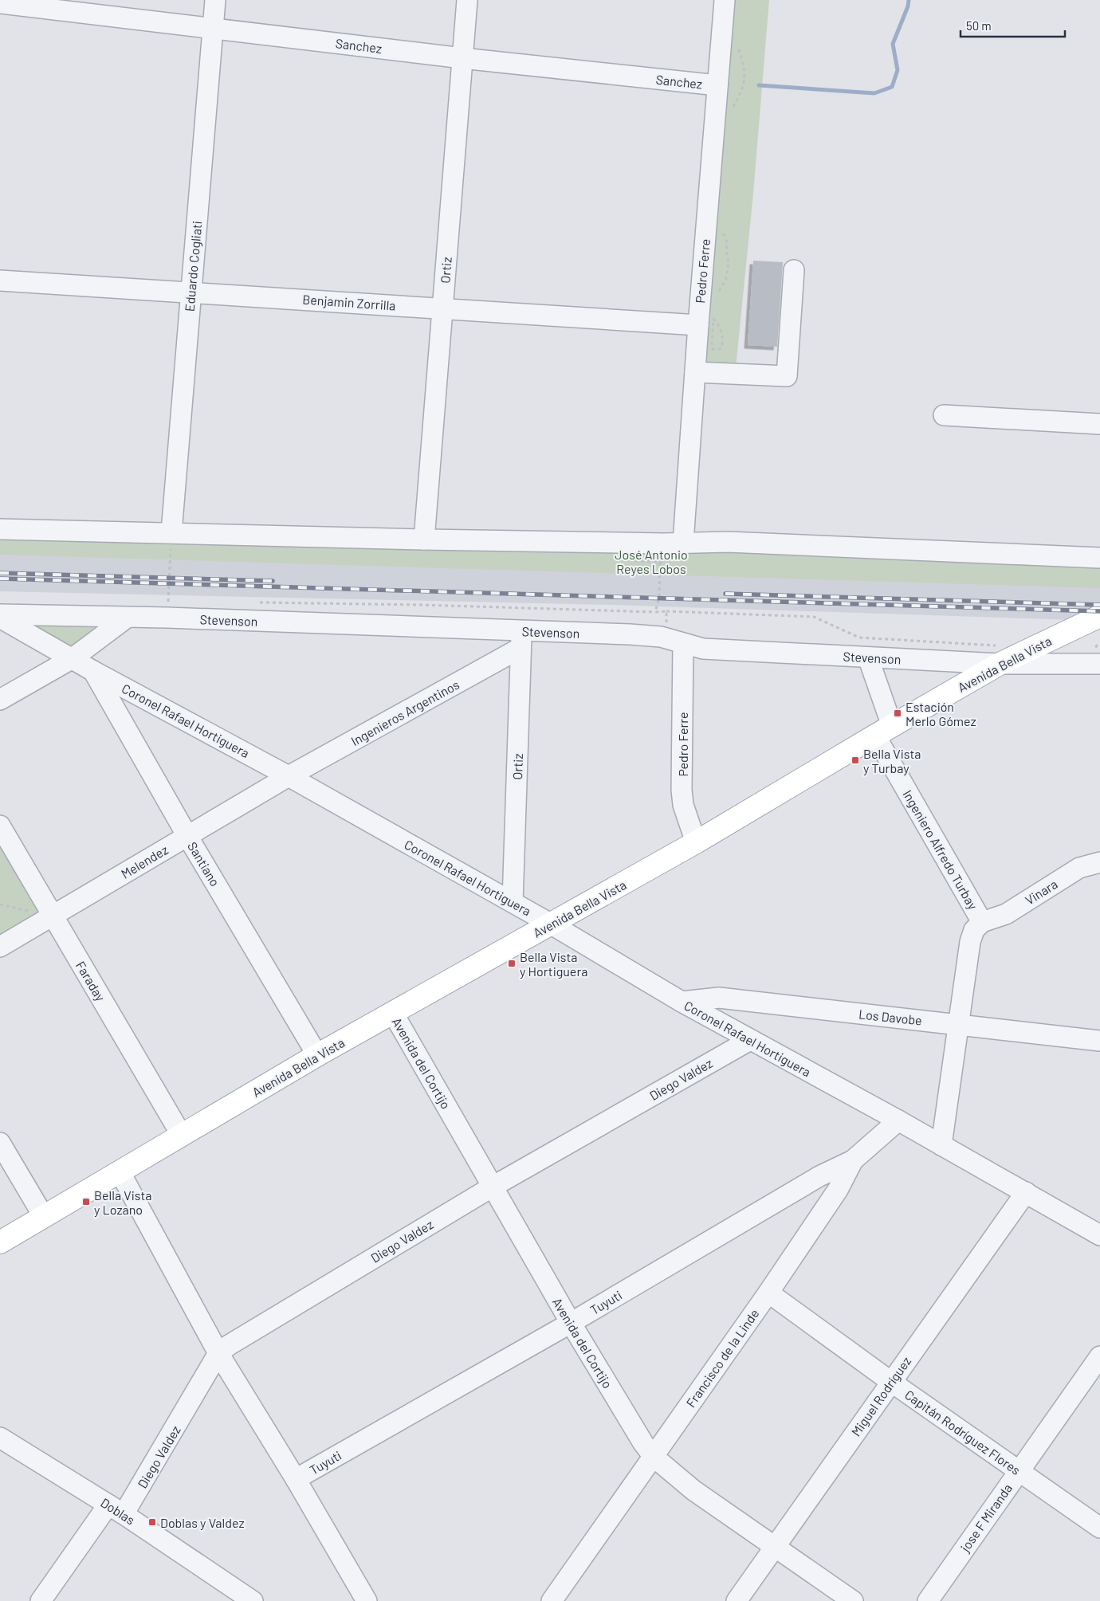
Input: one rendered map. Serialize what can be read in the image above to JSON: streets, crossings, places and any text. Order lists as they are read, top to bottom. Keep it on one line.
{"streets":{"main road":["Avenida Bella Vista"],"street":["Sanchez","Eduardo Cogliati","Ortiz","Pedro Ferre","Benjamin Zorrilla","Stevenson","Ingenieros Argentinos","Coronel Rafael Hortiguera","Ingeniero Alfredo Turbay","Melendez","Santiano","Vinara","Faraday","Los Davobe","Avenida del Cortijo","Diego Valdez","Tuyuti","Francisco de la Linde","Miguel Rodríguez","Capitán Rodríguez Flores","Doblas","jose F Miranda"]},"crossings":[["Sanchez","Eduardo Cogliati"],["Sanchez","Ortiz"],["Sanchez","Pedro Ferre"],["Eduardo Cogliati","Benjamin Zorrilla"],["Ortiz","Benjamin Zorrilla"],["Ortiz","Stevenson"],["Ortiz","Ingenieros Argentinos"],["Ortiz","Coronel Rafael Hortiguera"],["Pedro Ferre","Benjamin Zorrilla"],["Pedro Ferre","Stevenson"],["Pedro Ferre","Avenida Bella Vista"],["Stevenson","Avenida Bella Vista"],["Stevenson","Ingenieros Argentinos"],["Stevenson","Coronel Rafael Hortiguera"],["Stevenson","Ingeniero Alfredo Turbay"],["Avenida Bella Vista","Coronel Rafael Hortiguera"],["Avenida Bella Vista","Ingeniero Alfredo Turbay"],["Avenida Bella Vista","Santiano"],["Avenida Bella Vista","Faraday"],["Avenida Bella Vista","Avenida del Cortijo"],["Ingenieros Argentinos","Coronel Rafael Hortiguera"],["Ingenieros Argentinos","Melendez"],["Coronel Rafael Hortiguera","Melendez"],["Coronel Rafael Hortiguera","Santiano"],["Coronel Rafael Hortiguera","Los Davobe"],["Coronel Rafael Hortiguera","Diego Valdez"],["Coronel Rafael Hortiguera","Francisco de la Linde"],["Coronel Rafael Hortiguera","Miguel Rodríguez"],["Ingeniero Alfredo Turbay","Vinara"],["Melendez","Santiano"],["Melendez","Faraday"],["Avenida del Cortijo","Diego Valdez"],["Avenida del Cortijo","Tuyuti"],["Avenida del Cortijo","Francisco de la Linde"],["Avenida del Cortijo","Miguel Rodríguez"],["Diego Valdez","Doblas"],["Tuyuti","Francisco de la Linde"],["Francisco de la Linde","Capitán Rodríguez Flores"],["Miguel Rodríguez","Capitán Rodríguez Flores"],["Capitán Rodríguez Flores","jose F Miranda"]],"parks":["José Antonio Reyes Lobos"],"places":{"transit":["Estación Merlo Gómez","Bella Vista y Turbay","Bella Vista y Hortiguera","Bella Vista y Lozano","Doblas y Valdez"]},"scale_bar":"50 m"}
